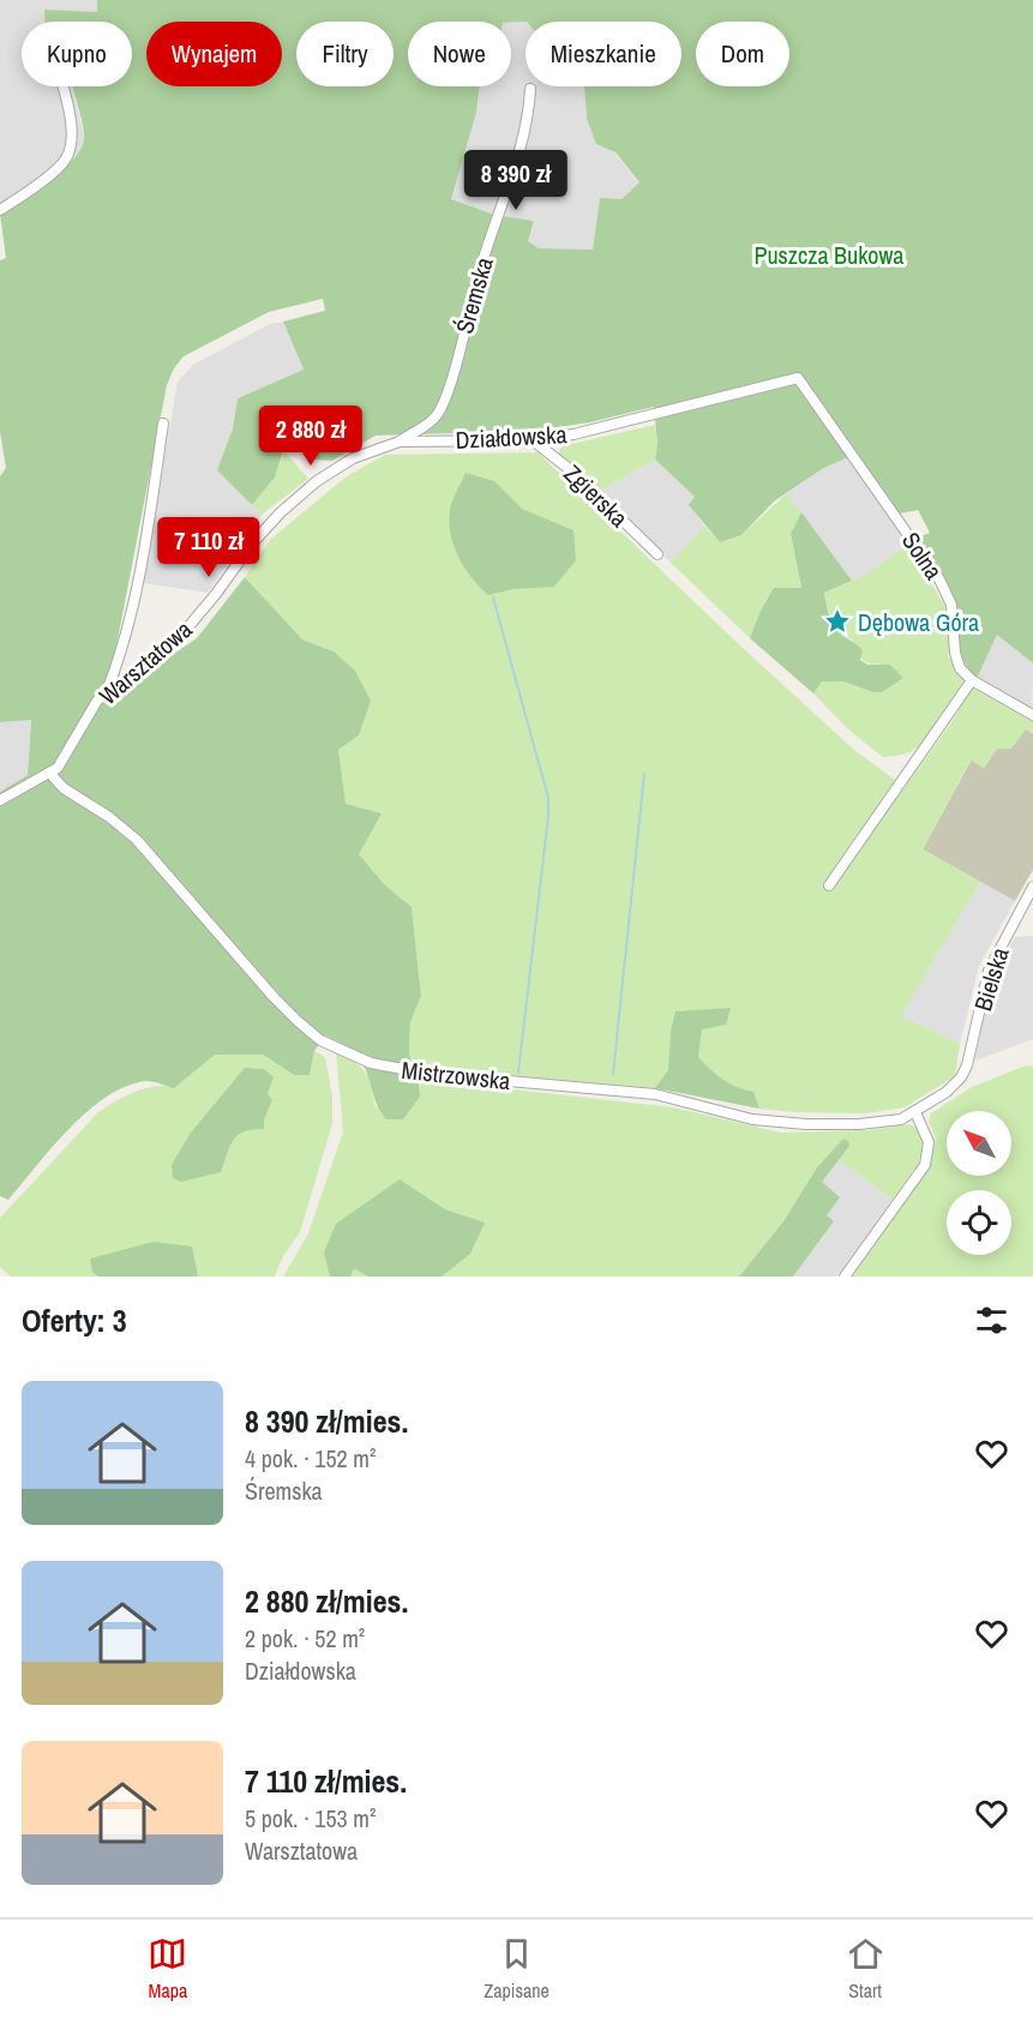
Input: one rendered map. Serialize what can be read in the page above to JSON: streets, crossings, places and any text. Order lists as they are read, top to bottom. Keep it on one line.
{"streets":{"street":["Śremska","Działdowska","Zgierska","Solna","Warsztatowa","Bielska","Mistrzowska"]},"crossings":[["Śremska","Działdowska"],["Działdowska","Zgierska"],["Działdowska","Solna"],["Działdowska","Warsztatowa"],["Warsztatowa","Mistrzowska"],["Bielska","Mistrzowska"]],"parks":["Puszcza Bukowa"],"places":{"place":["Dębowa Góra"]},"north":"top left","page":{"chip":["Kupno","Wynajem","Filtry","Nowe","Mieszkanie","Dom"],"price":["8 390 zł","2 880 zł","7 110 zł"],"heading":"Oferty: 3","list":[{"name":"8 390 zł/mies.","note":"4 pok. · 152 m² · Śremska"},{"name":"2 880 zł/mies.","note":"2 pok. · 52 m² · Działdowska"},{"name":"7 110 zł/mies.","note":"5 pok. · 153 m² · Warsztatowa"}],"tabs":["Mapa","Zapisane","Start"]}}
